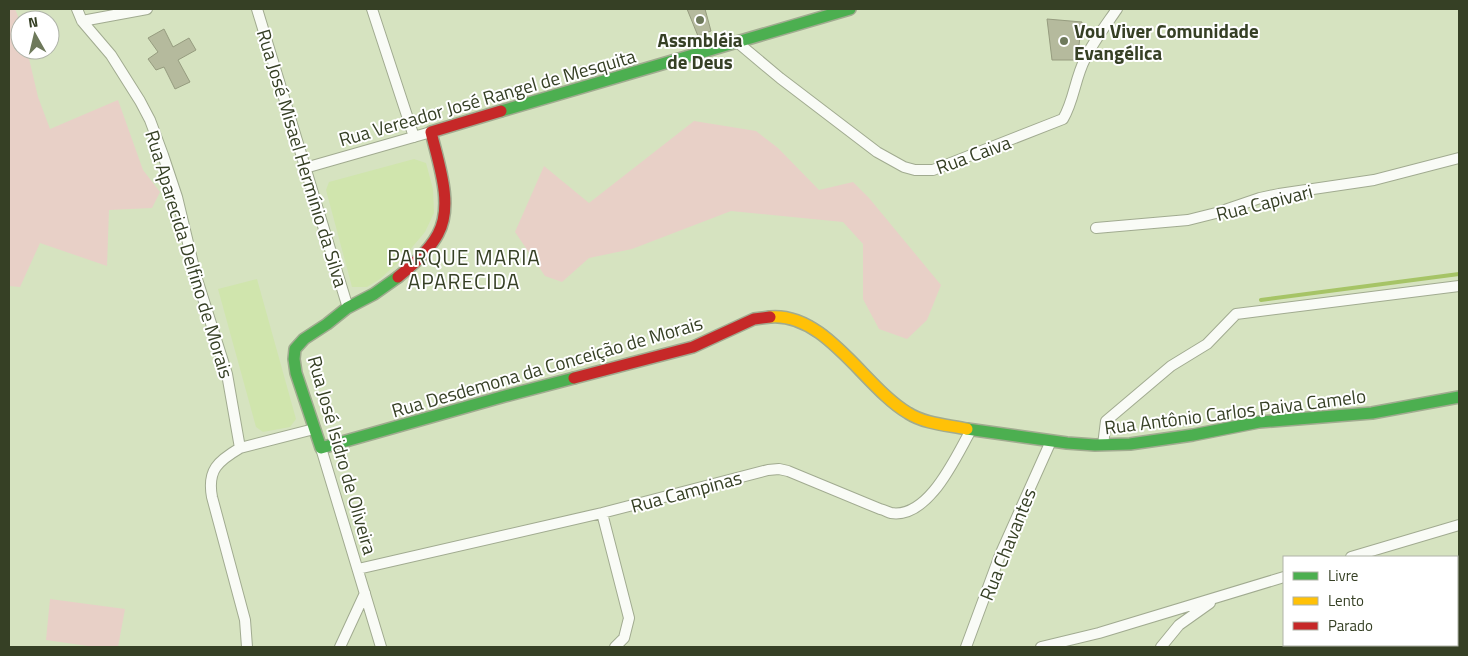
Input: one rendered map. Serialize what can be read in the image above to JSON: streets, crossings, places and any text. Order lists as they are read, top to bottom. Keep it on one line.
{"streets":{"street":["Rua Vereador José Rangel de Mesquita","Rua Caiva","Rua José Misael Hermínio da Silva","Rua Capivari","Rua Aparecida Delfino de Morais","Rua Desdemona da Conceição de Morais","Rua Antônio Carlos Paiva Camelo","Rua José Isidro de Oliveira","Rua Campinas","Rua Chavantes"]},"crossings":[["Rua Vereador José Rangel de Mesquita","Rua Caiva"],["Rua Vereador José Rangel de Mesquita","Rua José Misael Hermínio da Silva"],["Rua Vereador José Rangel de Mesquita","Rua José Isidro de Oliveira"],["Rua José Misael Hermínio da Silva","Rua José Isidro de Oliveira"],["Rua Desdemona da Conceição de Morais","Rua Antônio Carlos Paiva Camelo"],["Rua Desdemona da Conceição de Morais","Rua José Isidro de Oliveira"],["Rua Antônio Carlos Paiva Camelo","Rua Campinas"],["Rua Antônio Carlos Paiva Camelo","Rua Chavantes"],["Rua José Isidro de Oliveira","Rua Campinas"]],"districts":["PARQUE MARIA APARECIDA"],"places":["Assmbléia de Deus","Vou Viver Comunidade Evangélica"],"legend":["Livre","Lento","Parado"],"north":"top"}
